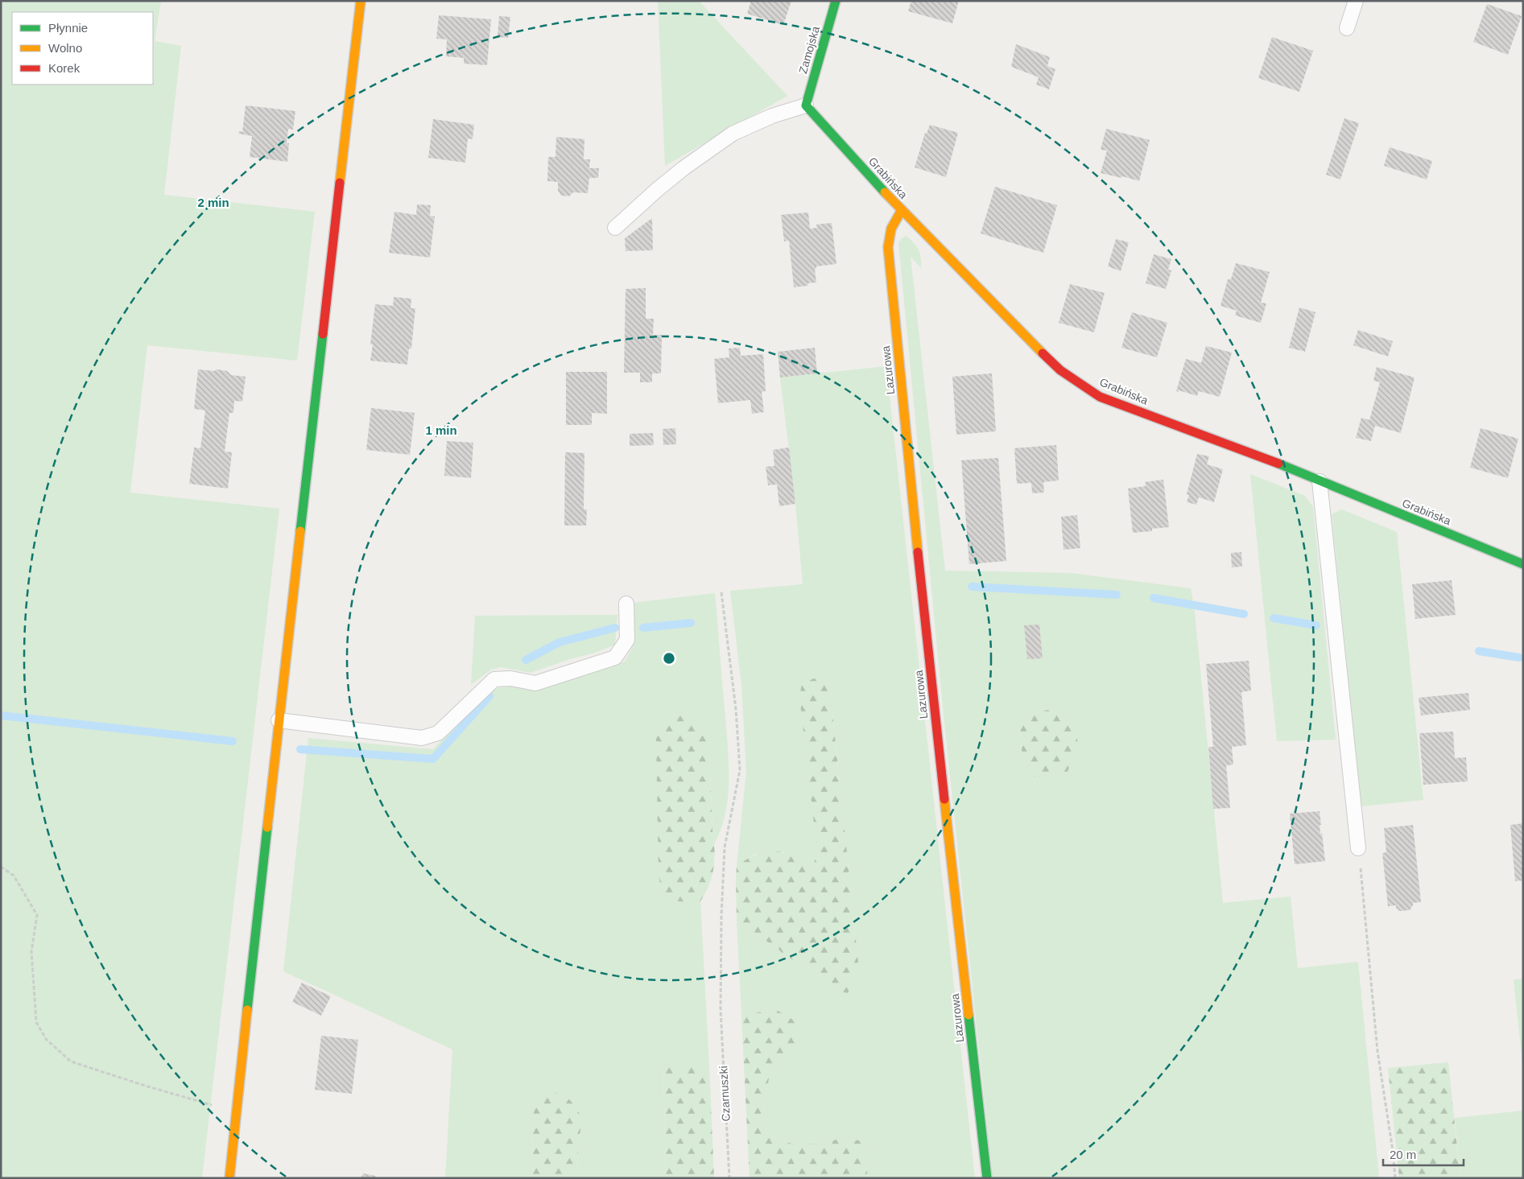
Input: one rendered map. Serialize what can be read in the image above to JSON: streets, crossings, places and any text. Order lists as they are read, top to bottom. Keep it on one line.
{"streets":{"street":["Zamojska","Grabińska","Lazurowa"],"path":["Czarnuszki"]},"crossings":[["Zamojska","Grabińska"],["Grabińska","Lazurowa"]],"legend":["Płynnie","Wolno","Korek"],"scale_bar":"20 m","rings":["2 min","1 min"]}
